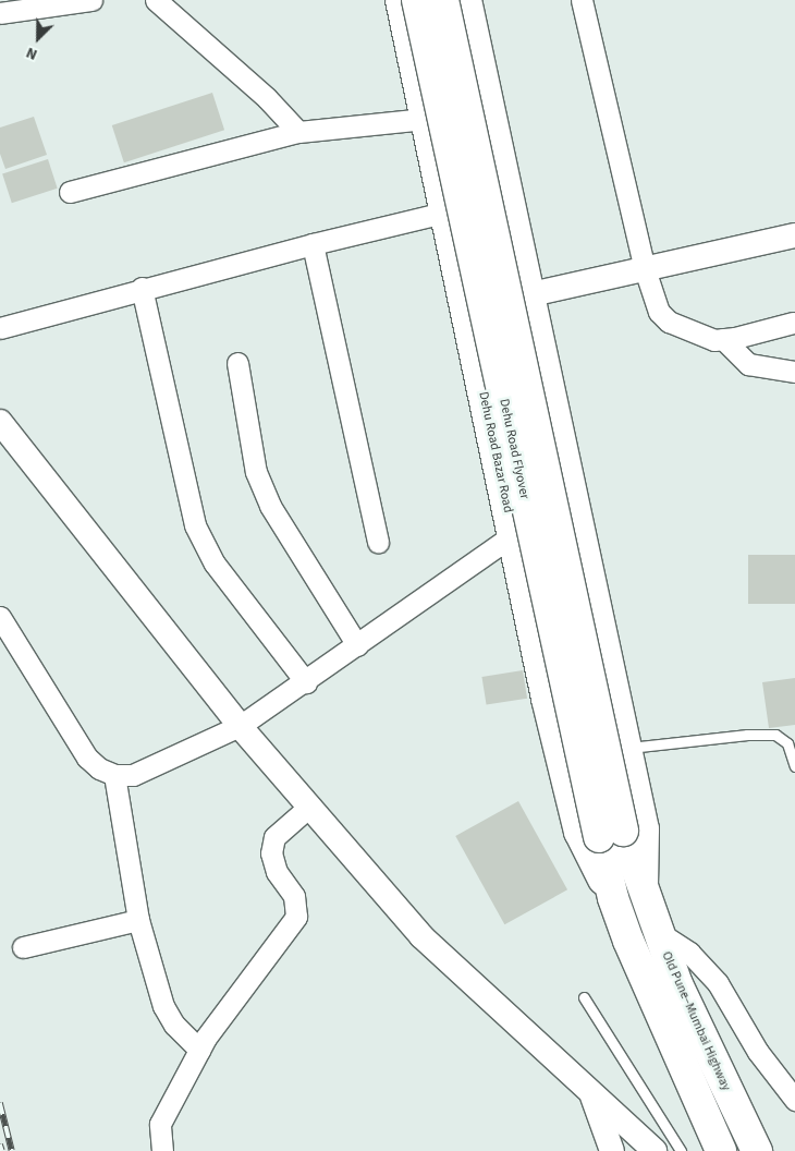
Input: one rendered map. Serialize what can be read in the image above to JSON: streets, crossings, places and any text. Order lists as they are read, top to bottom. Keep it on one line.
{"streets":{"main road":["Dehu Road Flyover","Dehu Road Bazar Road","Old Pune–Mumbai Highway"]},"crossings":[["Dehu Road Flyover","Dehu Road Bazar Road"],["Dehu Road Flyover","Old Pune–Mumbai Highway"]],"north":"bottom left"}
